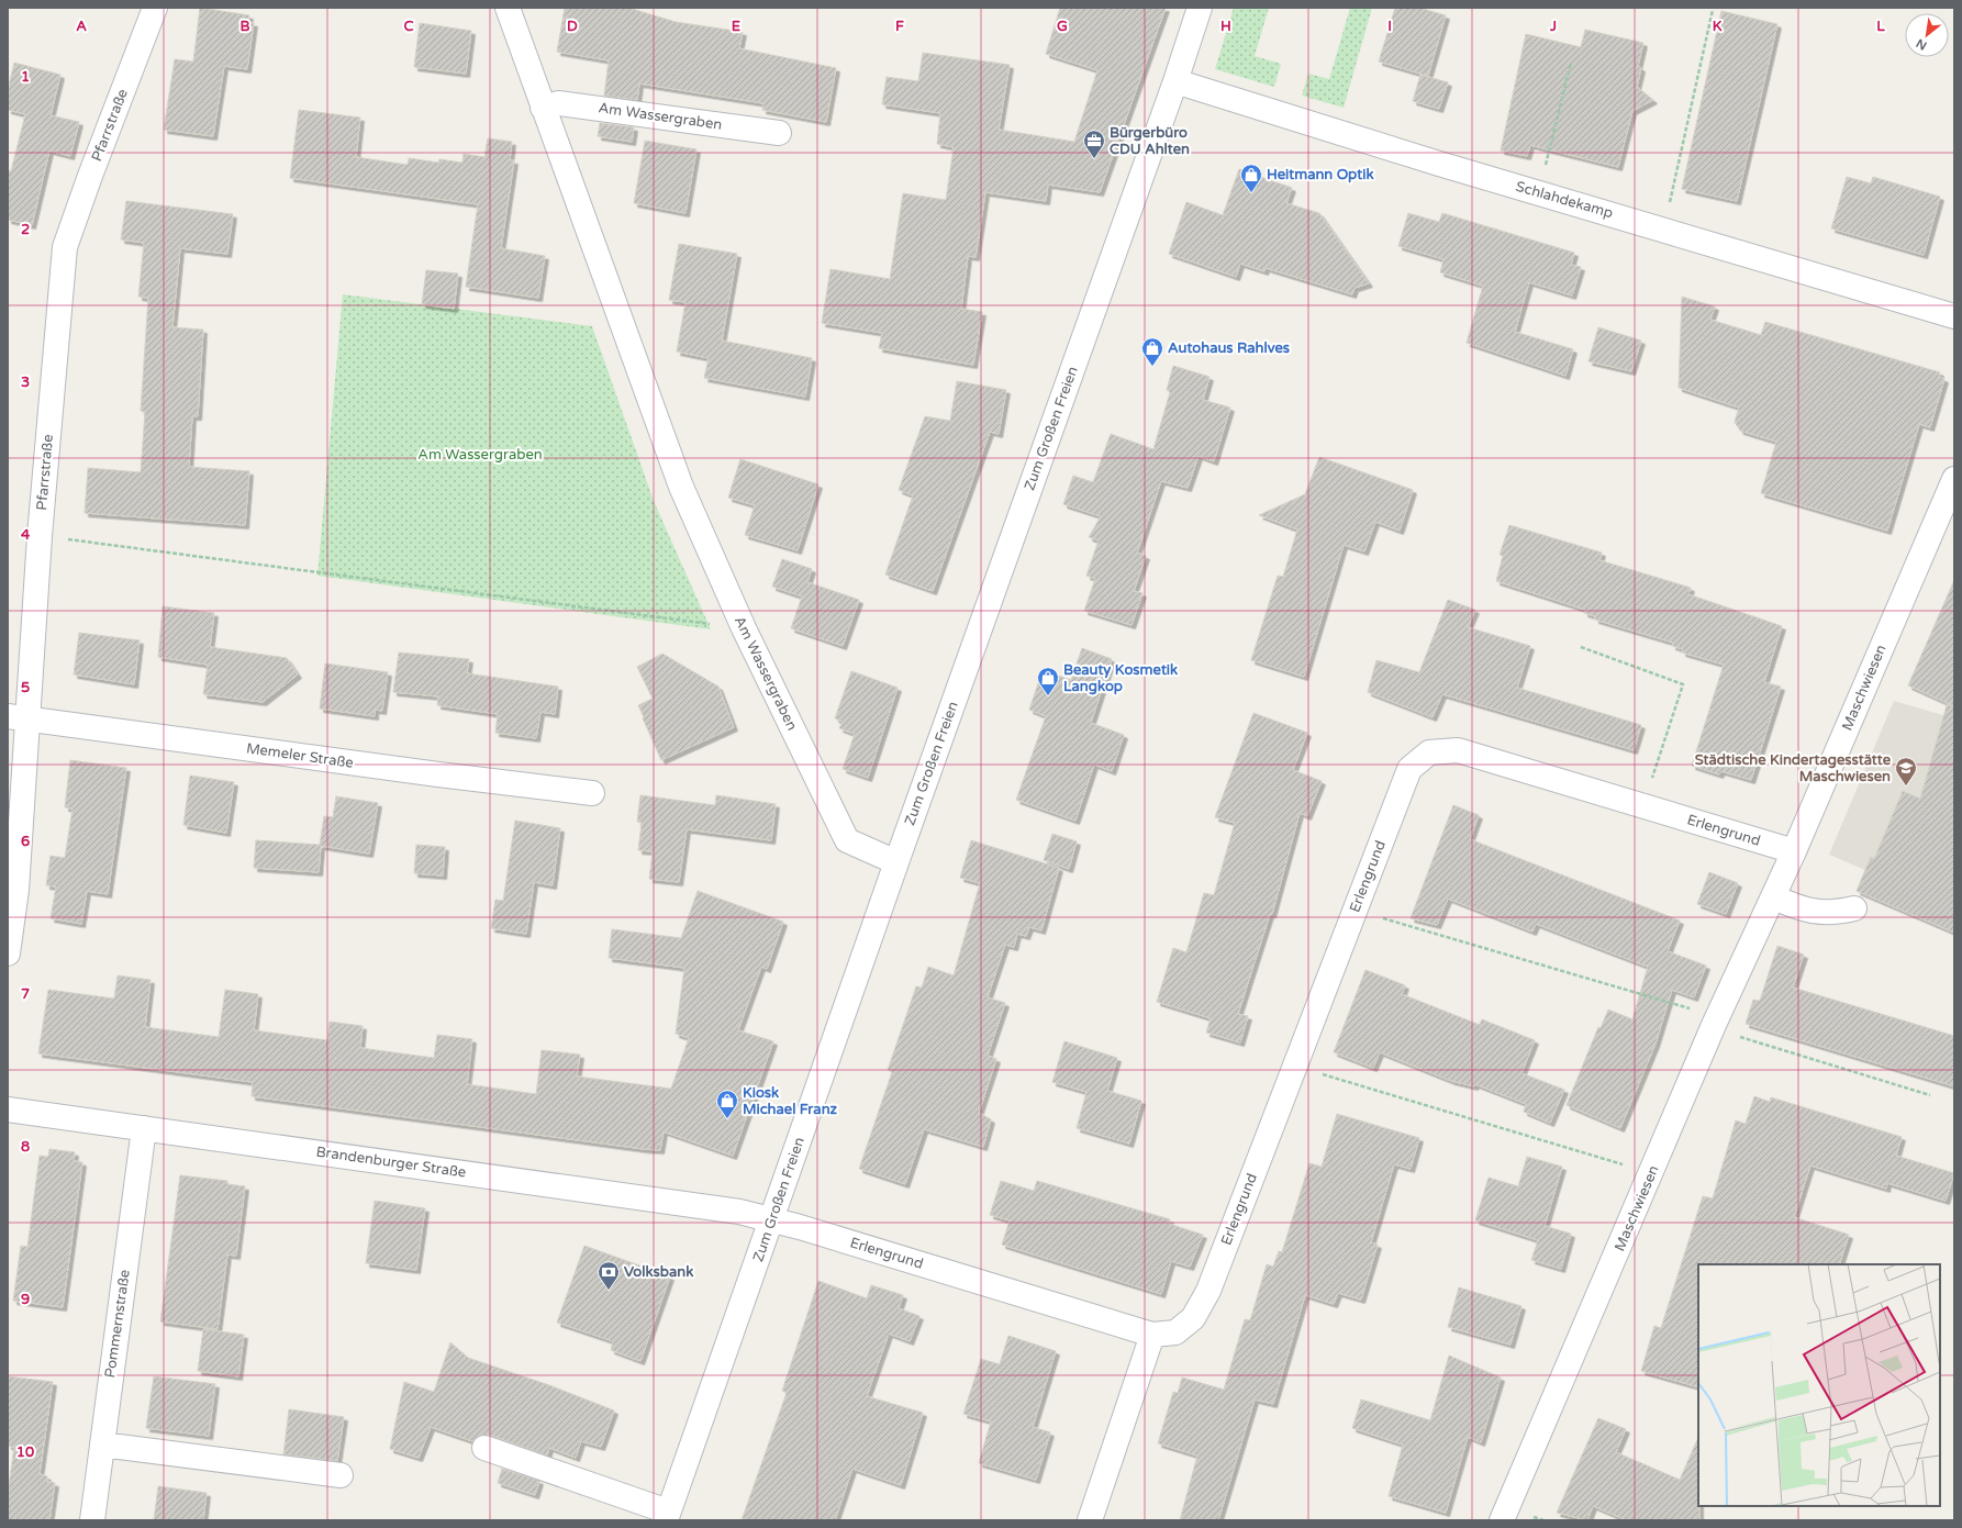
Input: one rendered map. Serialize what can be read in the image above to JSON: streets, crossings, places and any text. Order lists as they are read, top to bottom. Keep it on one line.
{"streets":{"street":["Am Wassergraben","Pfarrstraße","Schlahdekamp","Zum Großen Freien","Maschwiesen","Memeler Straße","Erlengrund","Brandenburger Straße","Pommernstraße"]},"crossings":[["Am Wassergraben","Zum Großen Freien"],["Pfarrstraße","Memeler Straße"],["Schlahdekamp","Zum Großen Freien"],["Zum Großen Freien","Erlengrund"],["Zum Großen Freien","Brandenburger Straße"],["Maschwiesen","Erlengrund"],["Erlengrund","Brandenburger Straße"],["Brandenburger Straße","Pommernstraße"]],"parks":["Am Wassergraben"],"places":{"office":["Bürgerbüro CDU Ahlten"],"shop":["Heitmann Optik","Autohaus Rahlves","Beauty Kosmetik Langkop","Kiosk Michael Franz"],"school or university":["Städtische Kindertagesstätte Maschwiesen"],"bank":["Volksbank"]},"north":"bottom left","grid":{"columns":["A","B","C","D","E","F","G","H","I","J","K","L"],"rows":["1","2","3","4","5","6","7","8","9","10"]}}
